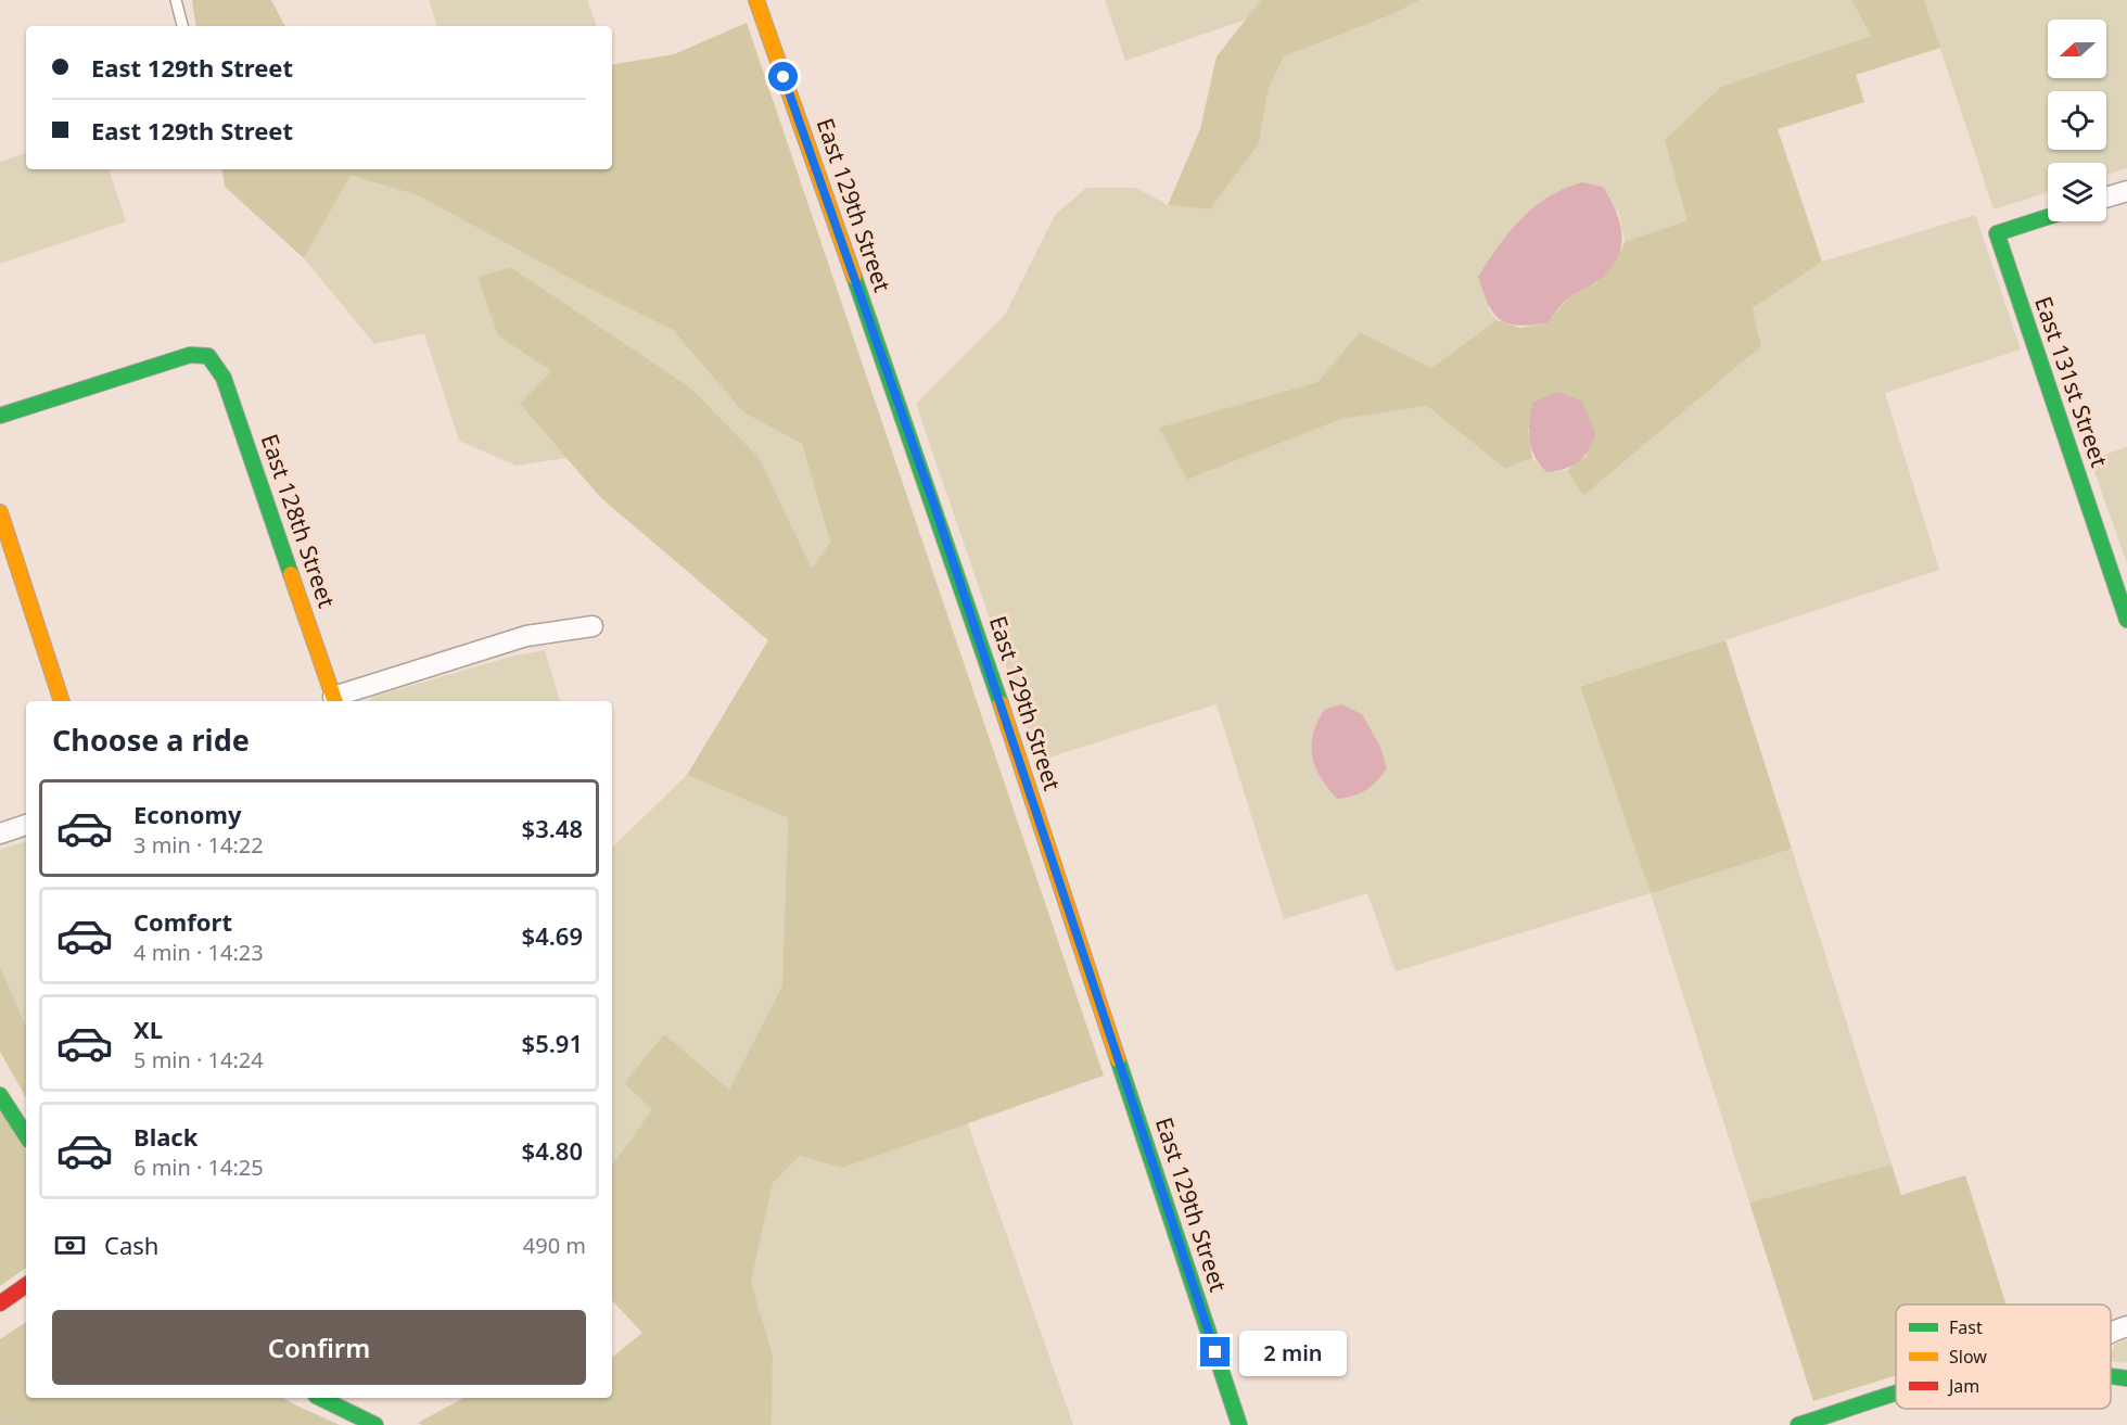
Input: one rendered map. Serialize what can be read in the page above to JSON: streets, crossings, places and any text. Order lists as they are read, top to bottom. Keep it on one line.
{"streets":{"main road":["East 129th Street","East 131st Street","East 128th Street"]},"legend":["Fast","Slow","Jam"],"north":"left","page":{"banner":["East 129th Street","East 129th Street"],"heading":"Choose a ride","list":[{"name":"Economy","note":"3 min · 14:22","value":"$3.48"},{"name":"Comfort","note":"4 min · 14:23","value":"$4.69"},{"name":"XL","note":"5 min · 14:24","value":"$5.91"},{"name":"Black","note":"6 min · 14:25","value":"$4.80"}],"pay":["Cash","490 m"],"buttons":"Confirm","bubble":"2 min"}}
